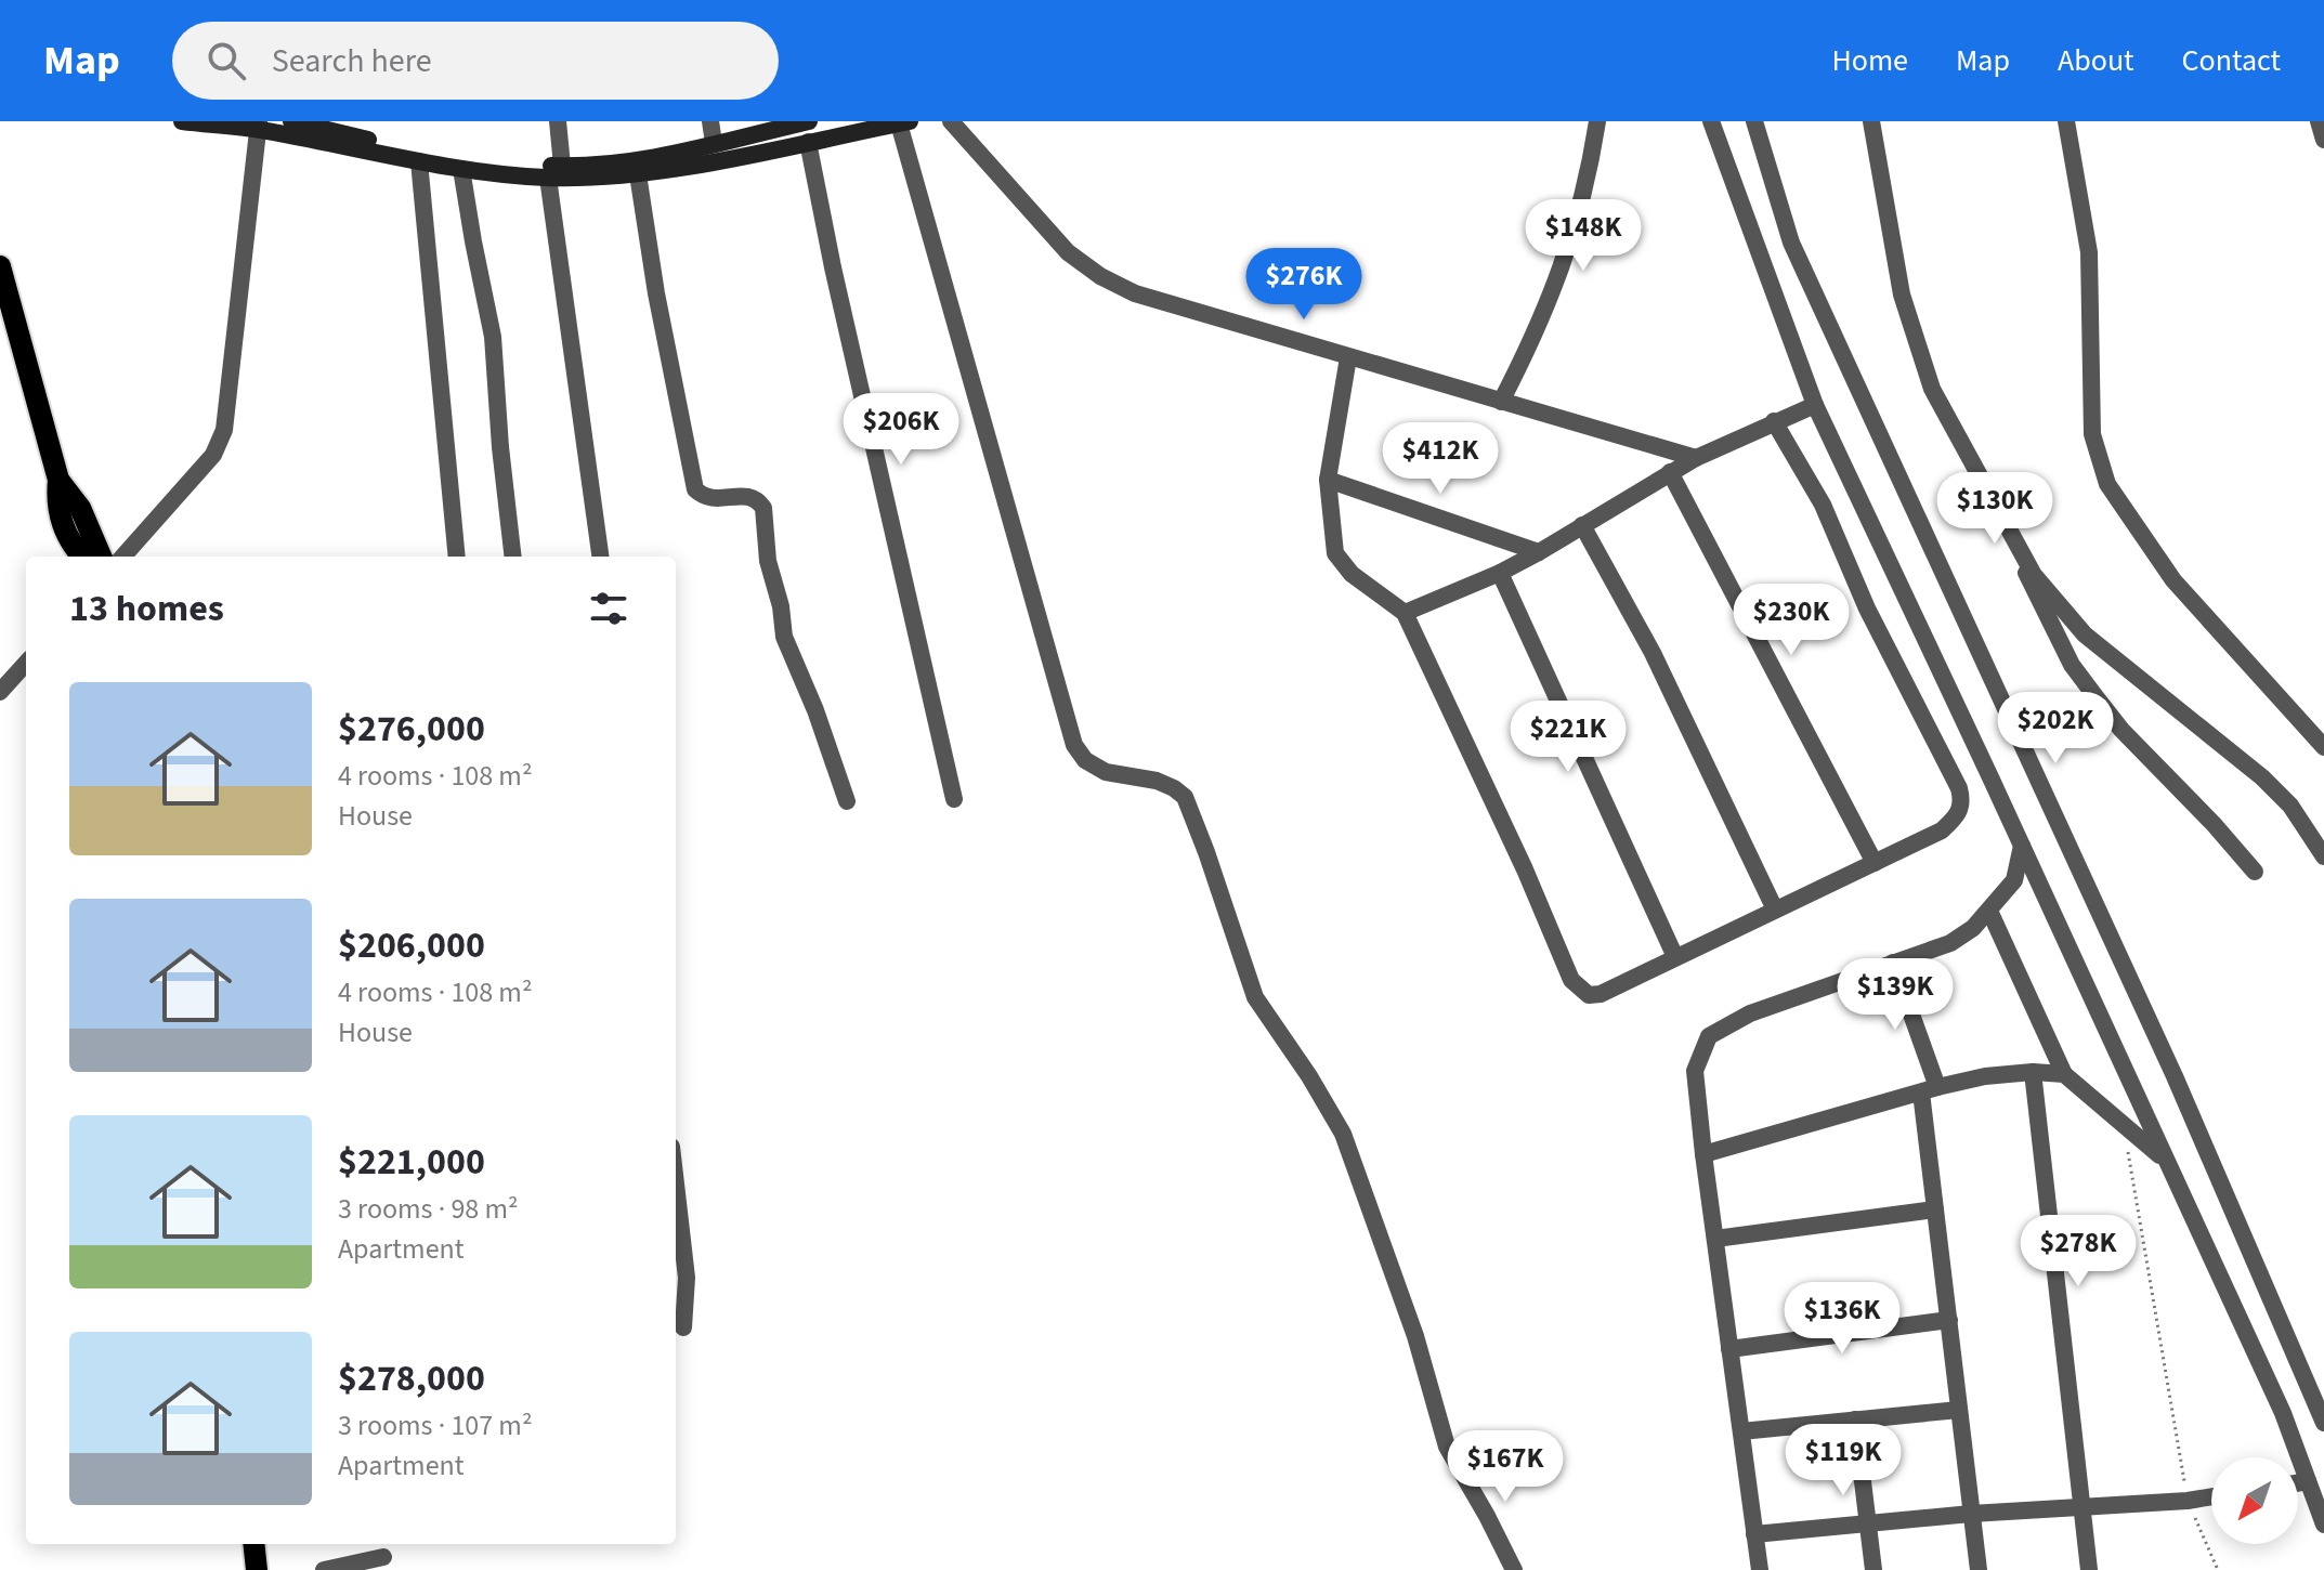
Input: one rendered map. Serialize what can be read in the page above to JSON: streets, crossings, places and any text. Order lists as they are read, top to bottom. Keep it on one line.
{"north":"bottom left","page":{"header":"Map","search":"Search here","nav":["Home","Map","About","Contact"],"price":["$148K","$276K","$206K","$412K","$130K","$230K","$202K","$221K","$139K","$278K","$136K","$119K","$167K"],"heading":"13 homes","list":[{"name":"$276,000","note":"4 rooms · 108 m² · House"},{"name":"$206,000","note":"4 rooms · 108 m² · House"},{"name":"$221,000","note":"3 rooms · 98 m² · Apartment"},{"name":"$278,000","note":"3 rooms · 107 m² · Apartment"}]}}
